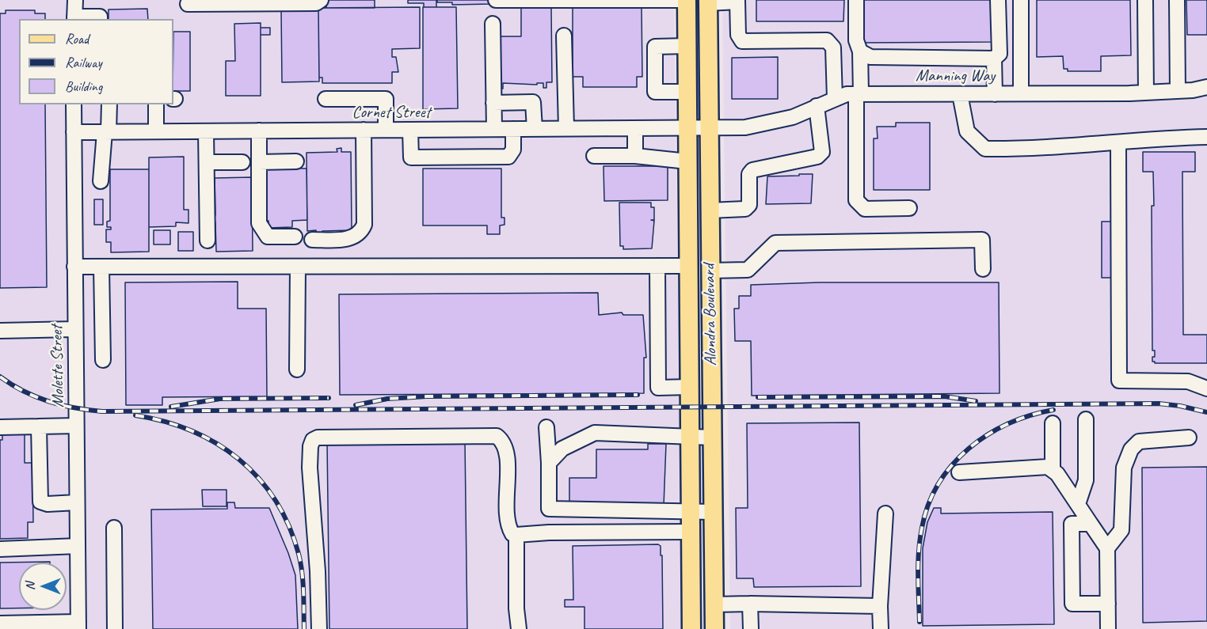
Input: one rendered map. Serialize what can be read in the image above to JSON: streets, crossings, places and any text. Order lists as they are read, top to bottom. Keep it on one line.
{"streets":{"main road":["Alondra Boulevard"],"street":["Manning Way","Cornet Street","Molette Street"]},"crossings":[["Manning Way","Cornet Street"],["Manning Way","Alondra Boulevard"],["Cornet Street","Alondra Boulevard"],["Cornet Street","Molette Street"]],"legend":["Road","Railway","Building"],"north":"left"}
